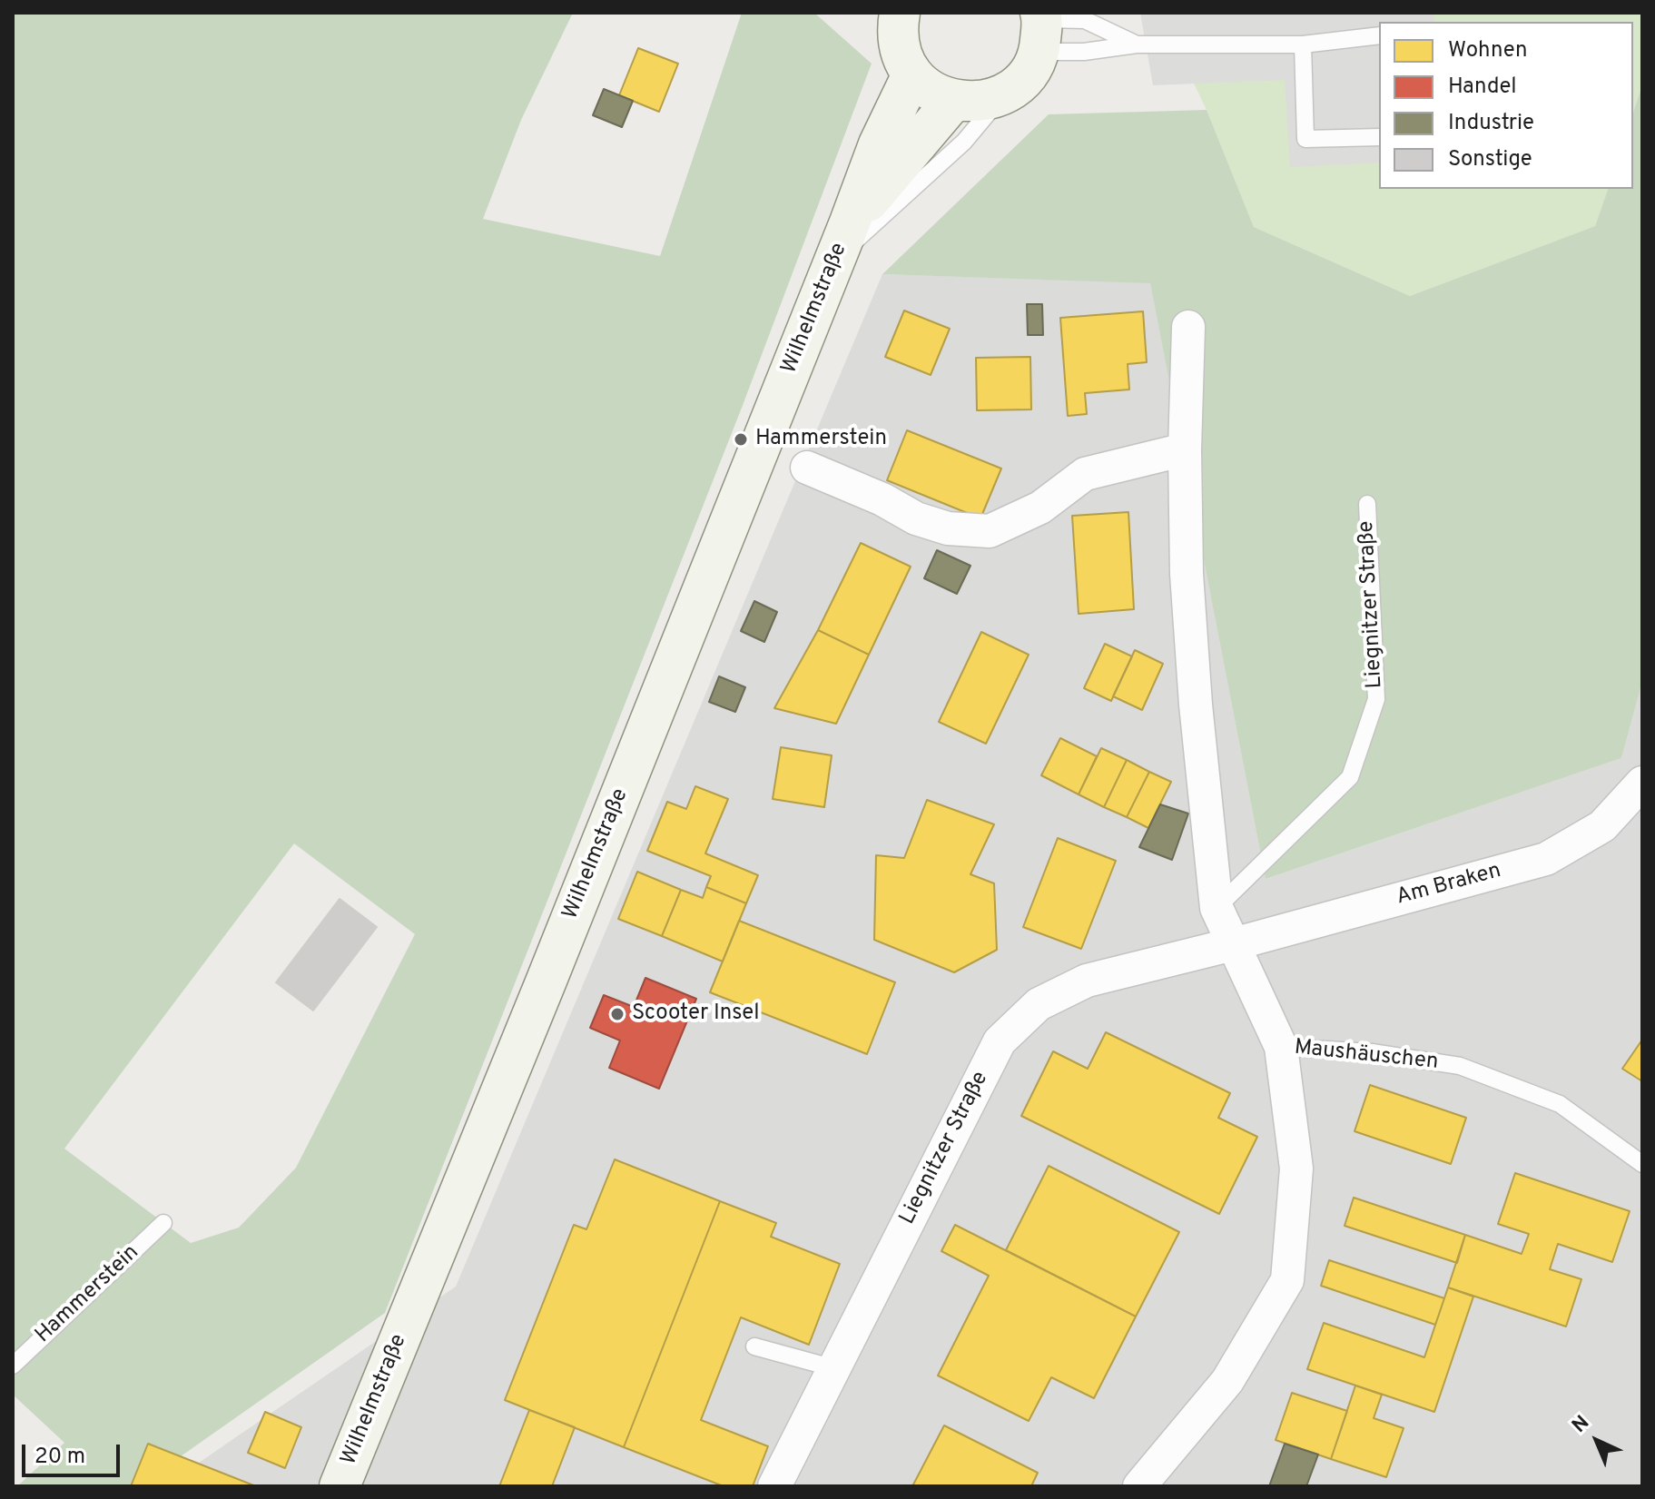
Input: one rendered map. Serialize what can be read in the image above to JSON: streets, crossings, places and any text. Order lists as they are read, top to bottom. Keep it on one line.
{"streets":{"main road":["Wilhelmstraße"],"street":["Liegnitzer Straße","Am Braken"],"lane":["Maushäuschen","Hammerstein"]},"crossings":[["Liegnitzer Straße","Am Braken"]],"places":["Hammerstein","Scooter Insel"],"legend":["Wohnen","Handel","Industrie","Sonstige"],"scale_bar":"20 m","north":"top left"}
